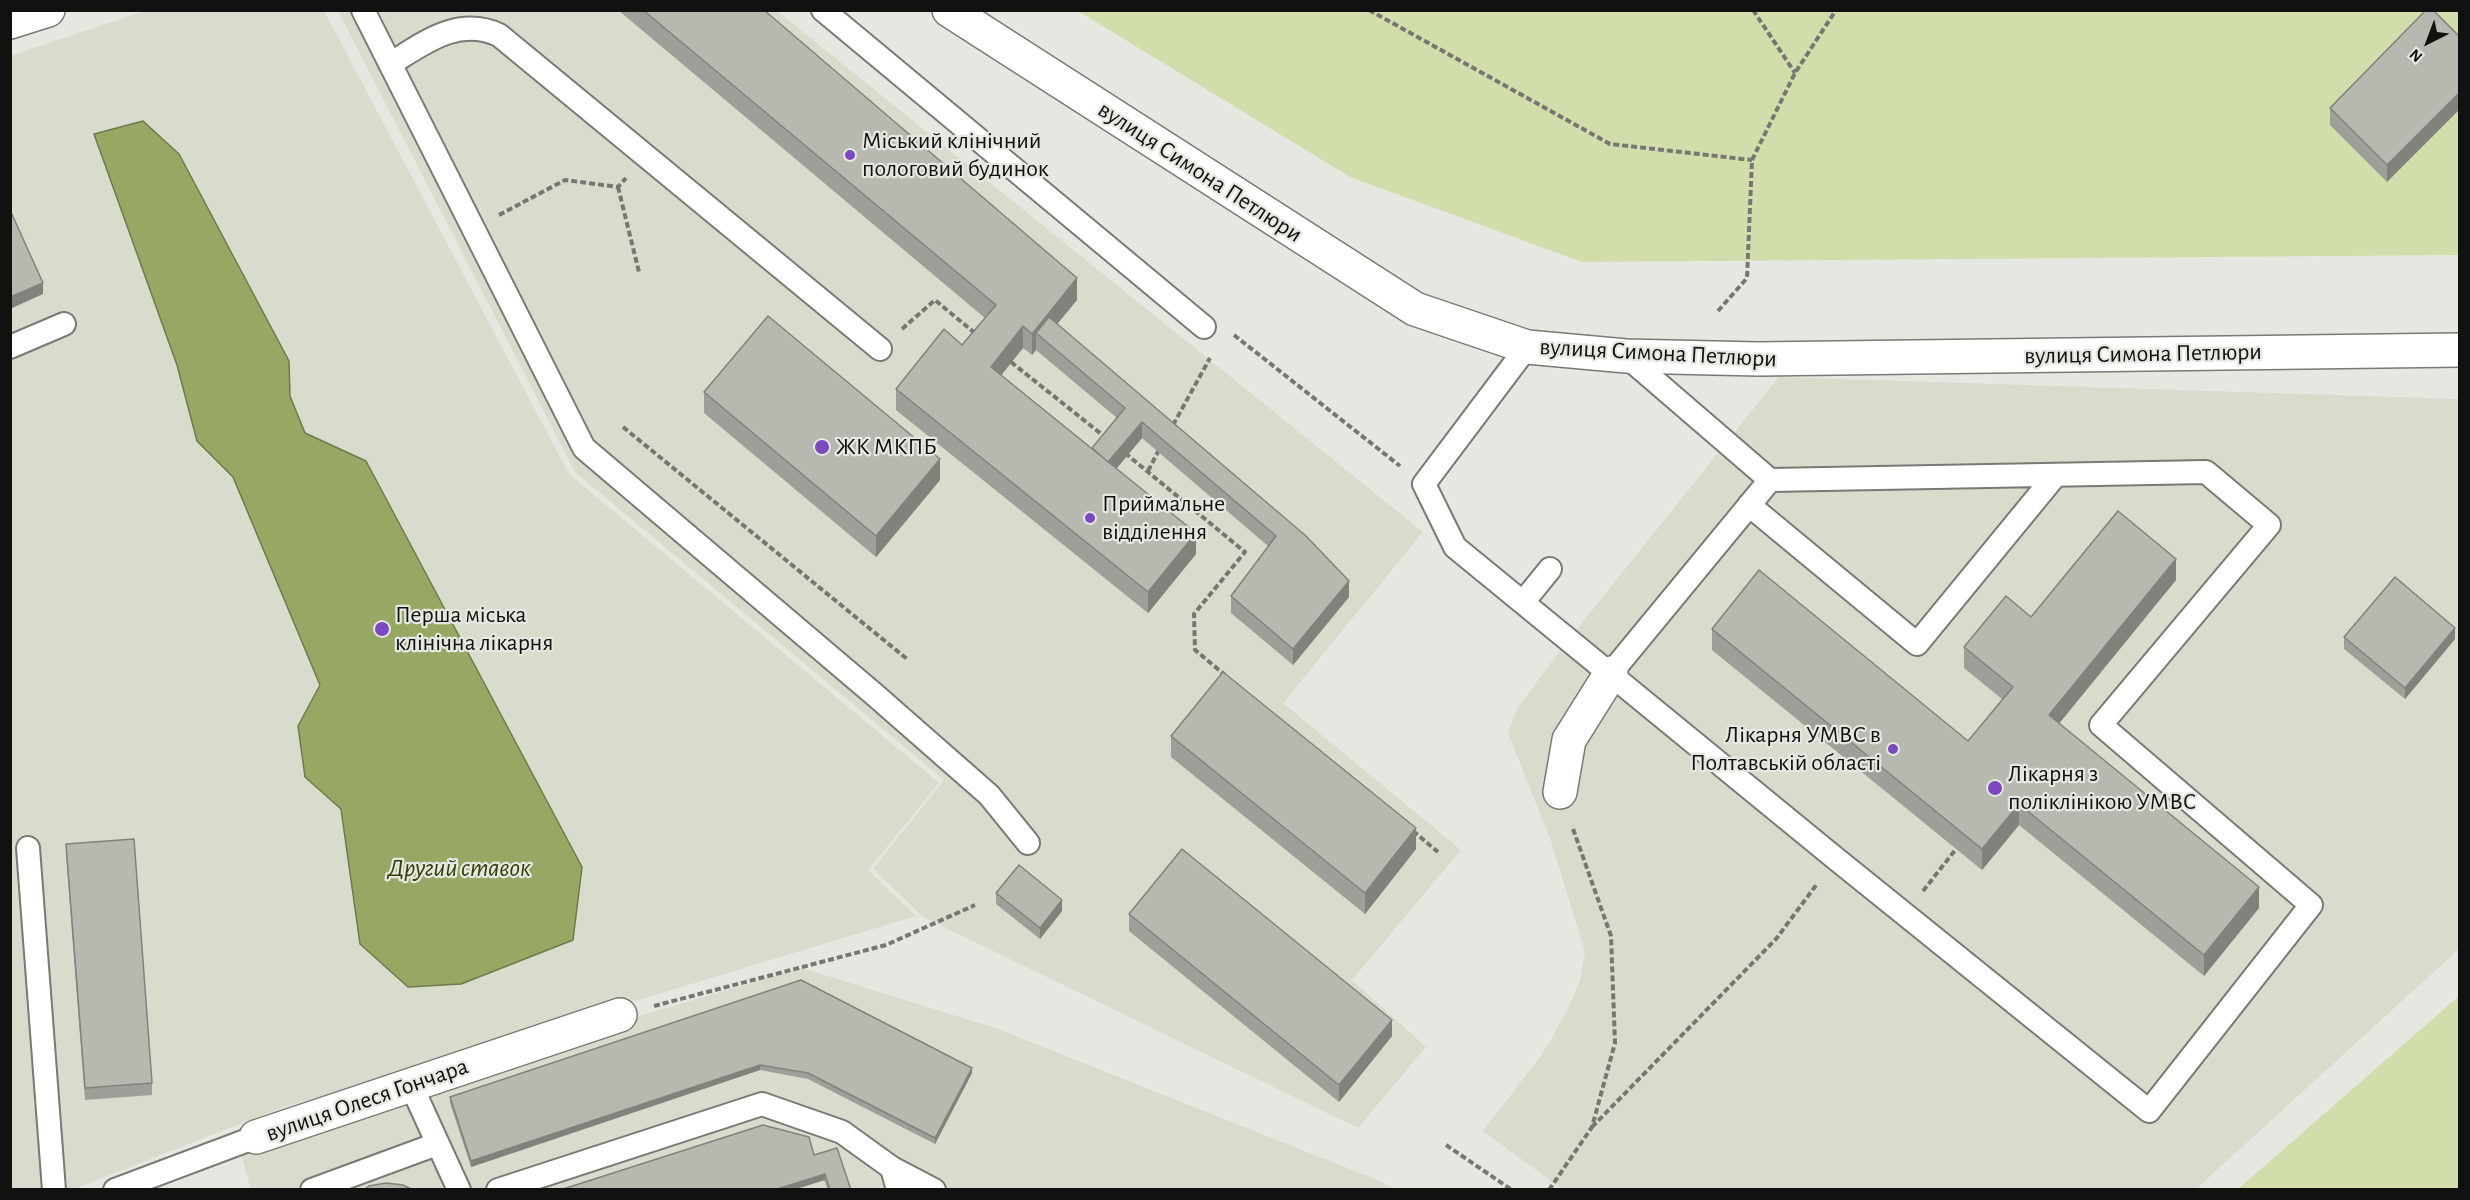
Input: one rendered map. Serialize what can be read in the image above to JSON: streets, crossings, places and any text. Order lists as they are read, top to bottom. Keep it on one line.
{"streets":{"street":["вулиця Симона Петлюри","вулиця Олеся Гончара"]},"water":["Другий ставок"],"places":["Міський клінічний пологовий будинок","ЖК МКПБ","Приймальне відділення","Перша міська клінічна лікарня","Лікарня УМВС в Полтавській області","Лікарня з поліклінікою УМВС"],"north":"bottom left"}
